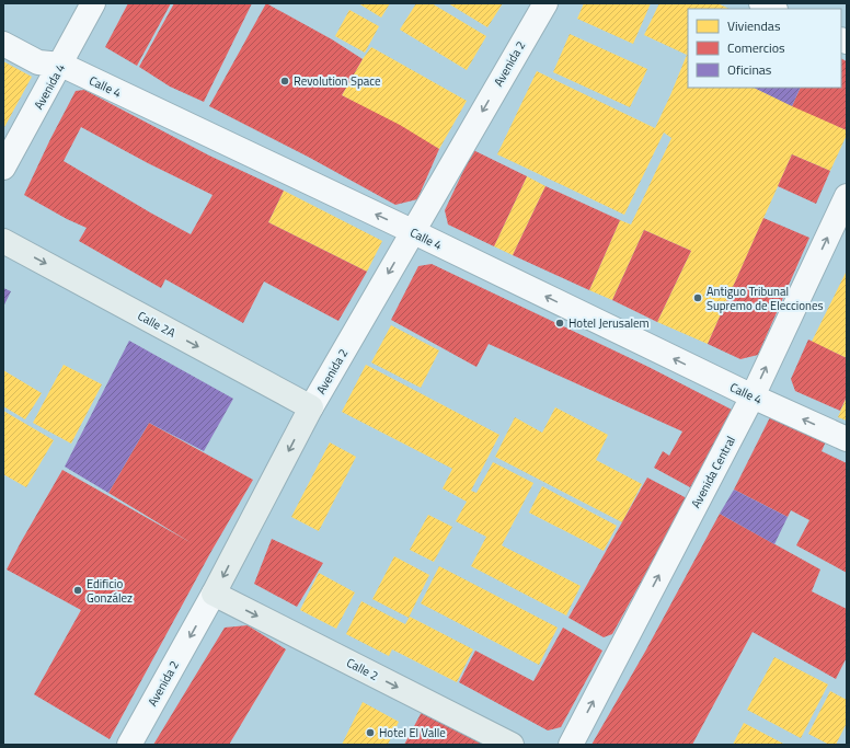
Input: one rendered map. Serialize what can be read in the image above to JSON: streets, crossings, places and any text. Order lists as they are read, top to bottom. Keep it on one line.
{"streets":{"main road":["Avenida 2","Calle 2A","Calle 2"],"street":["Avenida 4","Calle 4","Avenida Central"]},"crossings":[["Avenida 2","Calle 4"],["Avenida 2","Calle 2A"],["Avenida 2","Calle 2"],["Avenida 4","Calle 4"],["Calle 4","Avenida Central"]],"one_way":["Avenida 2","Calle 4","Calle 2A","Avenida Central","Calle 2"],"places":["Revolution Space","Antiguo Tribunal Supremo de Elecciones","Hotel Jerusalem","Edificio González","Hotel El Valle"],"legend":["Viviendas","Comercios","Oficinas"]}
